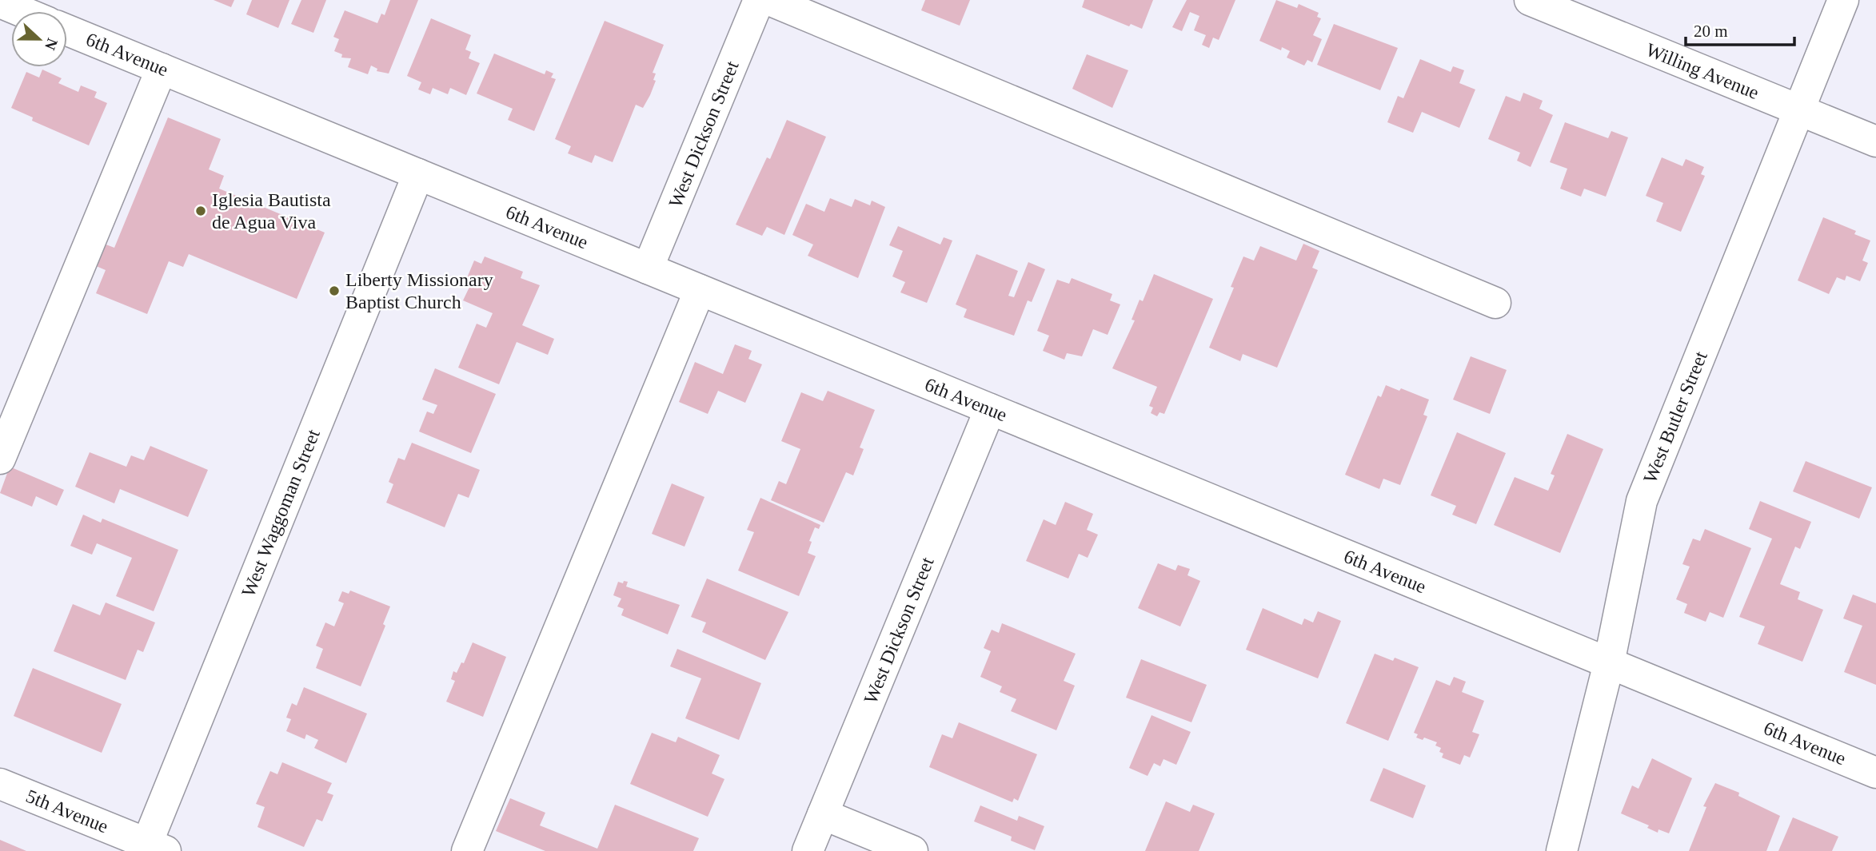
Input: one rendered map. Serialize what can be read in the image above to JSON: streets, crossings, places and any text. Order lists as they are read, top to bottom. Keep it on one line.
{"streets":{"street":["6th Avenue","Willing Avenue","West Dickson Street","West Butler Street","West Waggoman Street","5th Avenue"]},"crossings":[["6th Avenue","West Dickson Street"],["6th Avenue","West Butler Street"],["6th Avenue","West Waggoman Street"],["Willing Avenue","West Butler Street"],["West Waggoman Street","5th Avenue"]],"places":["Iglesia Bautista de Agua Viva","Liberty Missionary Baptist Church"],"scale_bar":"20 m","north":"right"}
